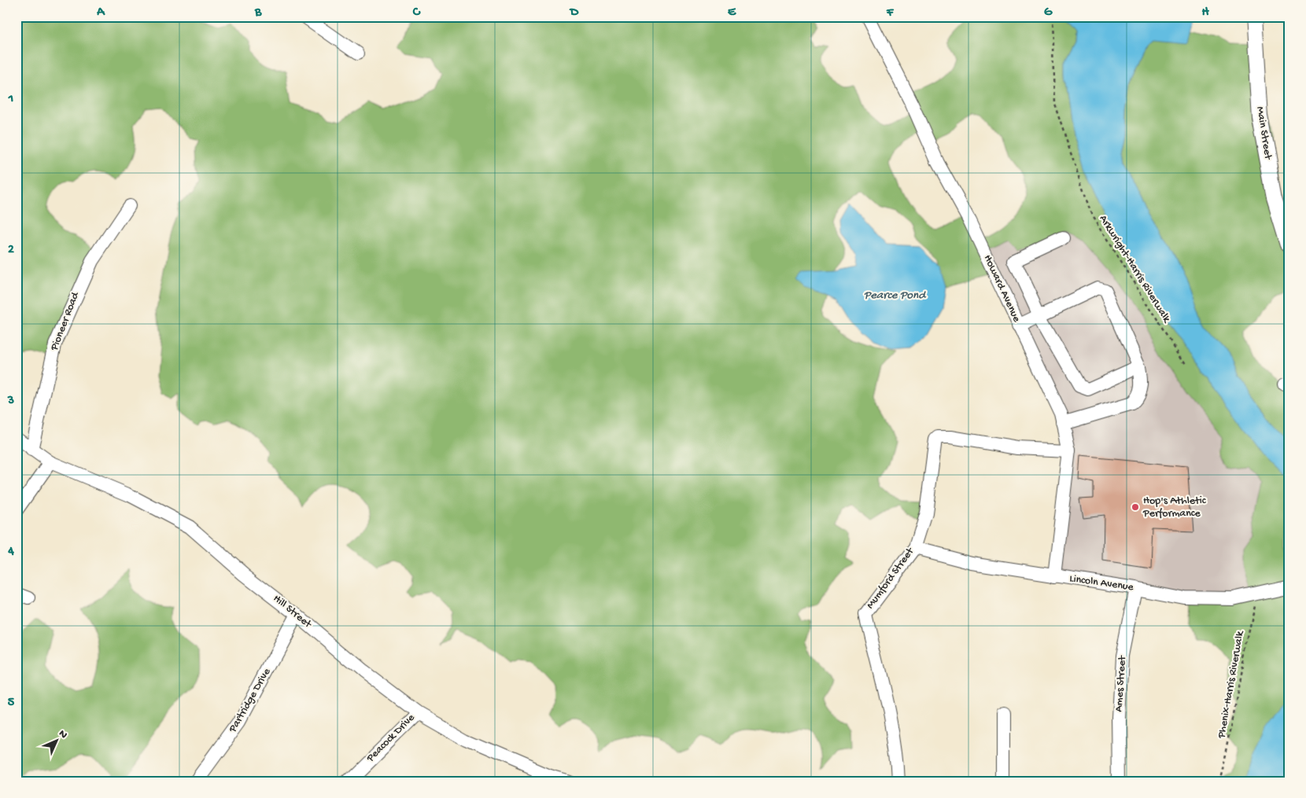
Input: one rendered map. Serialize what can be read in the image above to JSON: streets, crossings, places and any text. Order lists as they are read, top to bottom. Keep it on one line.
{"streets":{"main road":["Main Street"],"street":["Howard Avenue","Pioneer Road","Mumford Street","Lincoln Avenue","Hill Street","Ames Street","Partridge Drive","Peacock Drive"],"path":["Arkwright-Harris Riverwalk","Phenix-Harris Riverwalk"]},"crossings":[["Howard Avenue","Mumford Street"],["Howard Avenue","Lincoln Avenue"],["Pioneer Road","Hill Street"],["Mumford Street","Lincoln Avenue"],["Lincoln Avenue","Ames Street"],["Lincoln Avenue","Phenix-Harris Riverwalk"],["Hill Street","Partridge Drive"],["Hill Street","Peacock Drive"]],"water":["Pearce Pond"],"places":["Hop's Athletic Performance"],"north":"top right","grid":{"columns":["A","B","C","D","E","F","G","H"],"rows":["1","2","3","4","5"]}}
